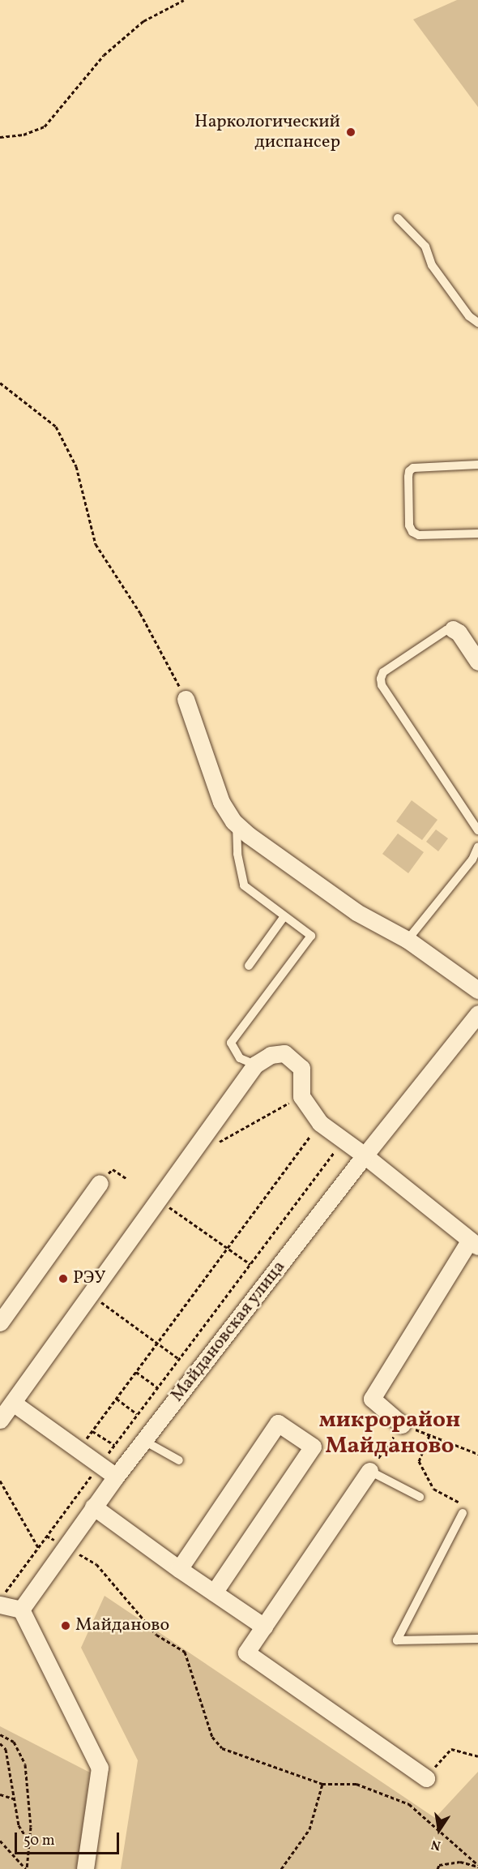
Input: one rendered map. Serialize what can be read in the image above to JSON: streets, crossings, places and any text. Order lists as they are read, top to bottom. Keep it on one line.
{"streets":{"street":["Майдановская улица"]},"districts":["микрорайон Майданово"],"places":["Наркологический диспансер","РЭУ","Майданово"],"scale_bar":"50 m","north":"bottom"}
